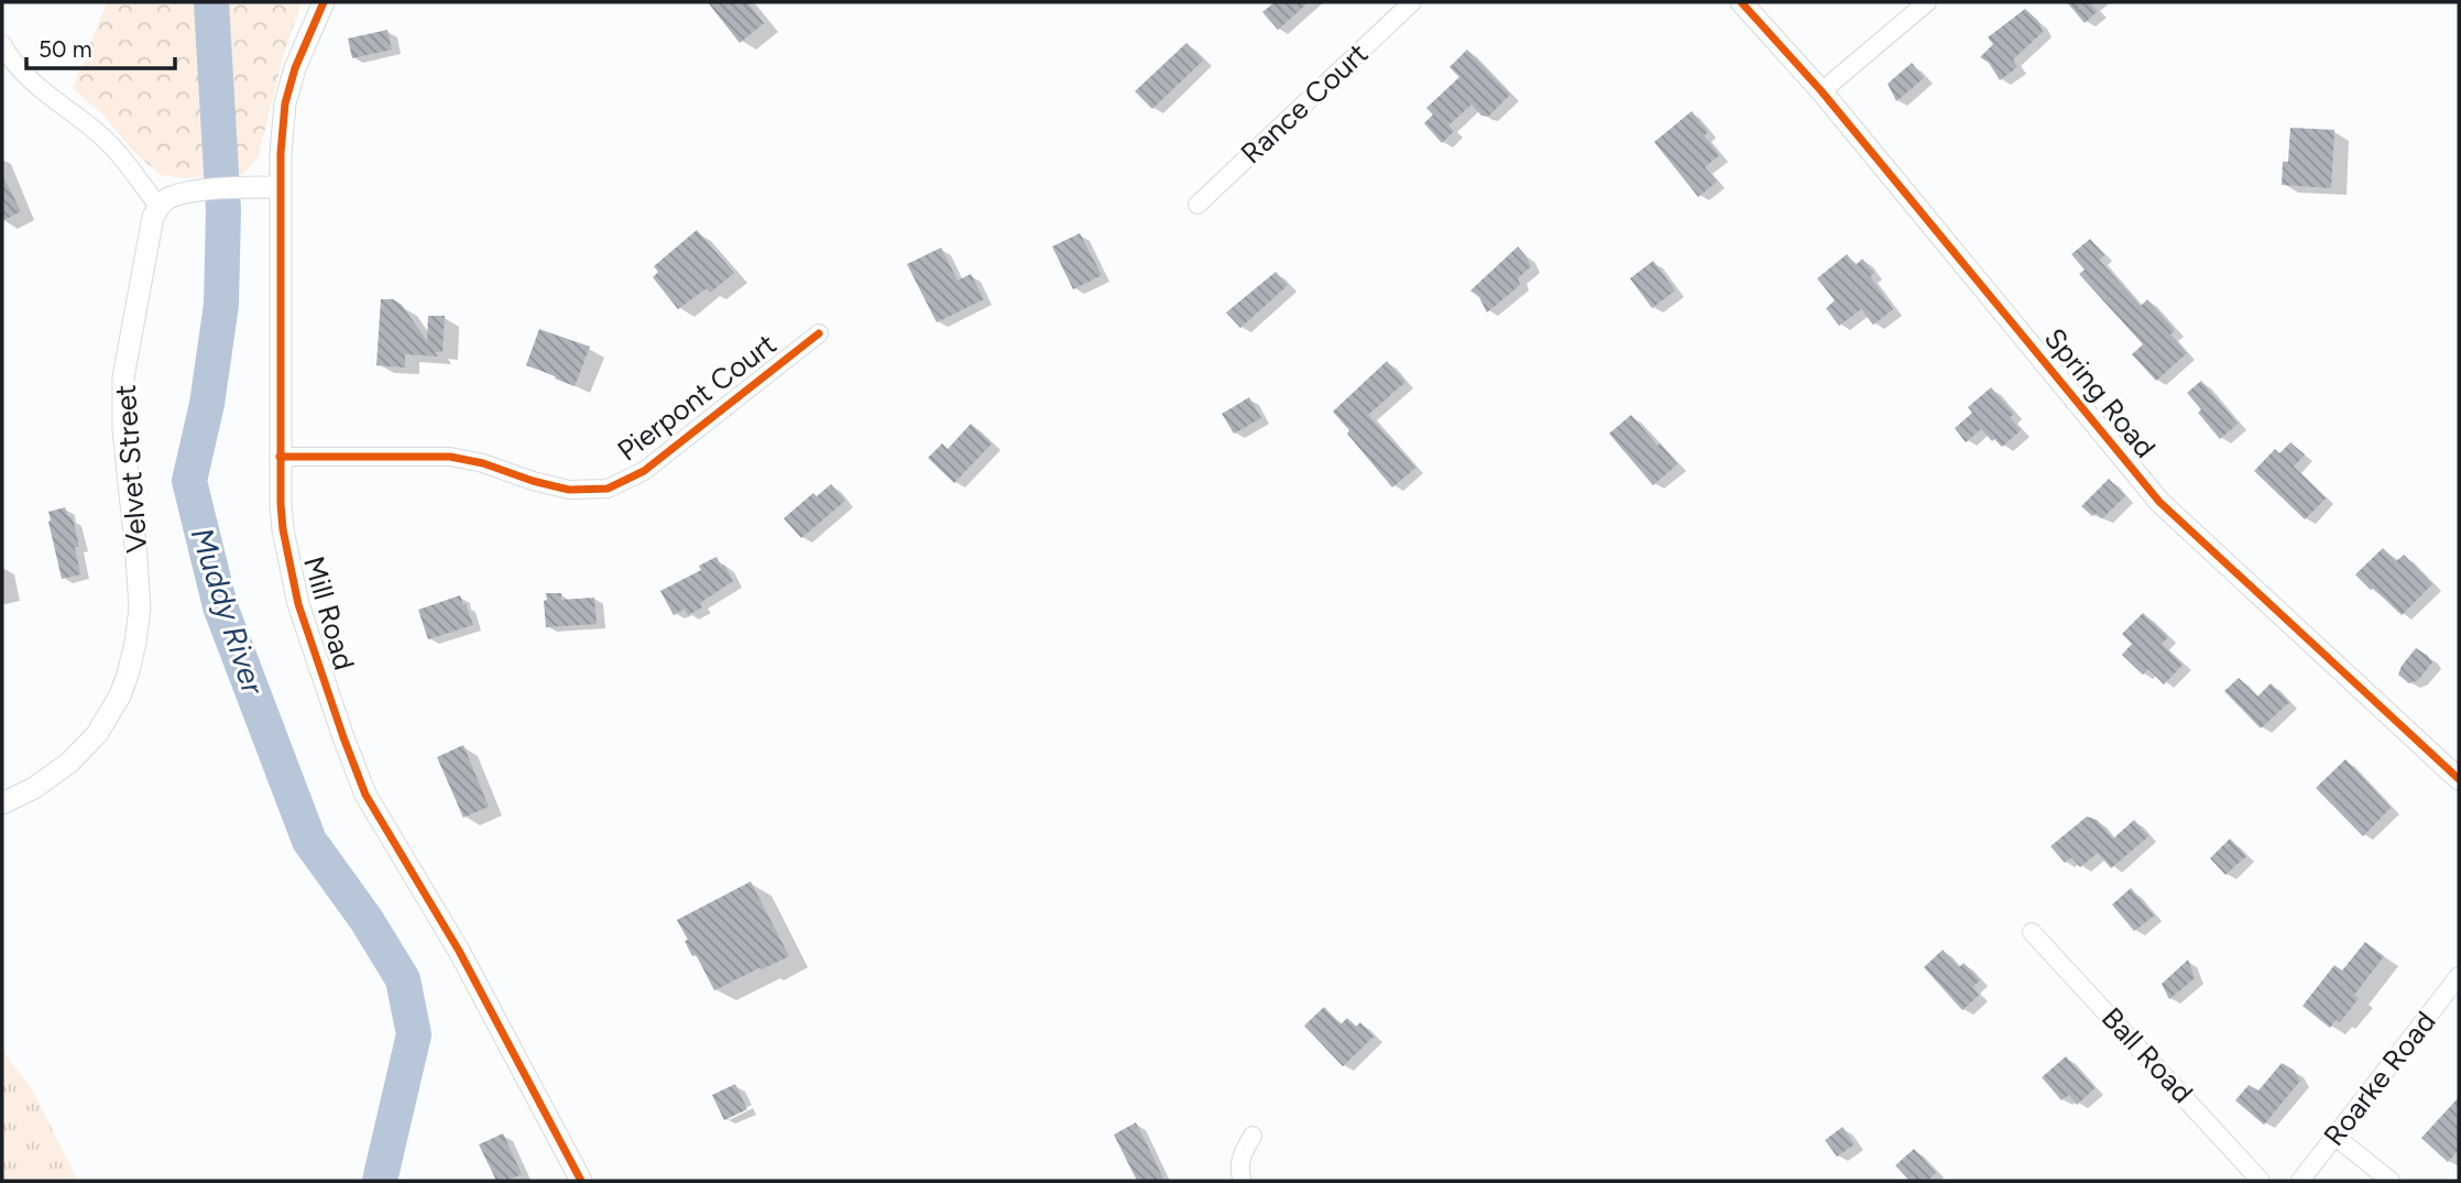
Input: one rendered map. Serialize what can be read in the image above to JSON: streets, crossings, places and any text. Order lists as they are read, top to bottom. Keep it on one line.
{"streets":{"street":["Rance Court","Spring Road","Pierpont Court","Velvet Street","Mill Road","Ball Road","Roarke Road"]},"crossings":[["Pierpont Court","Mill Road"]],"water":["Muddy River"],"scale_bar":"50 m"}
